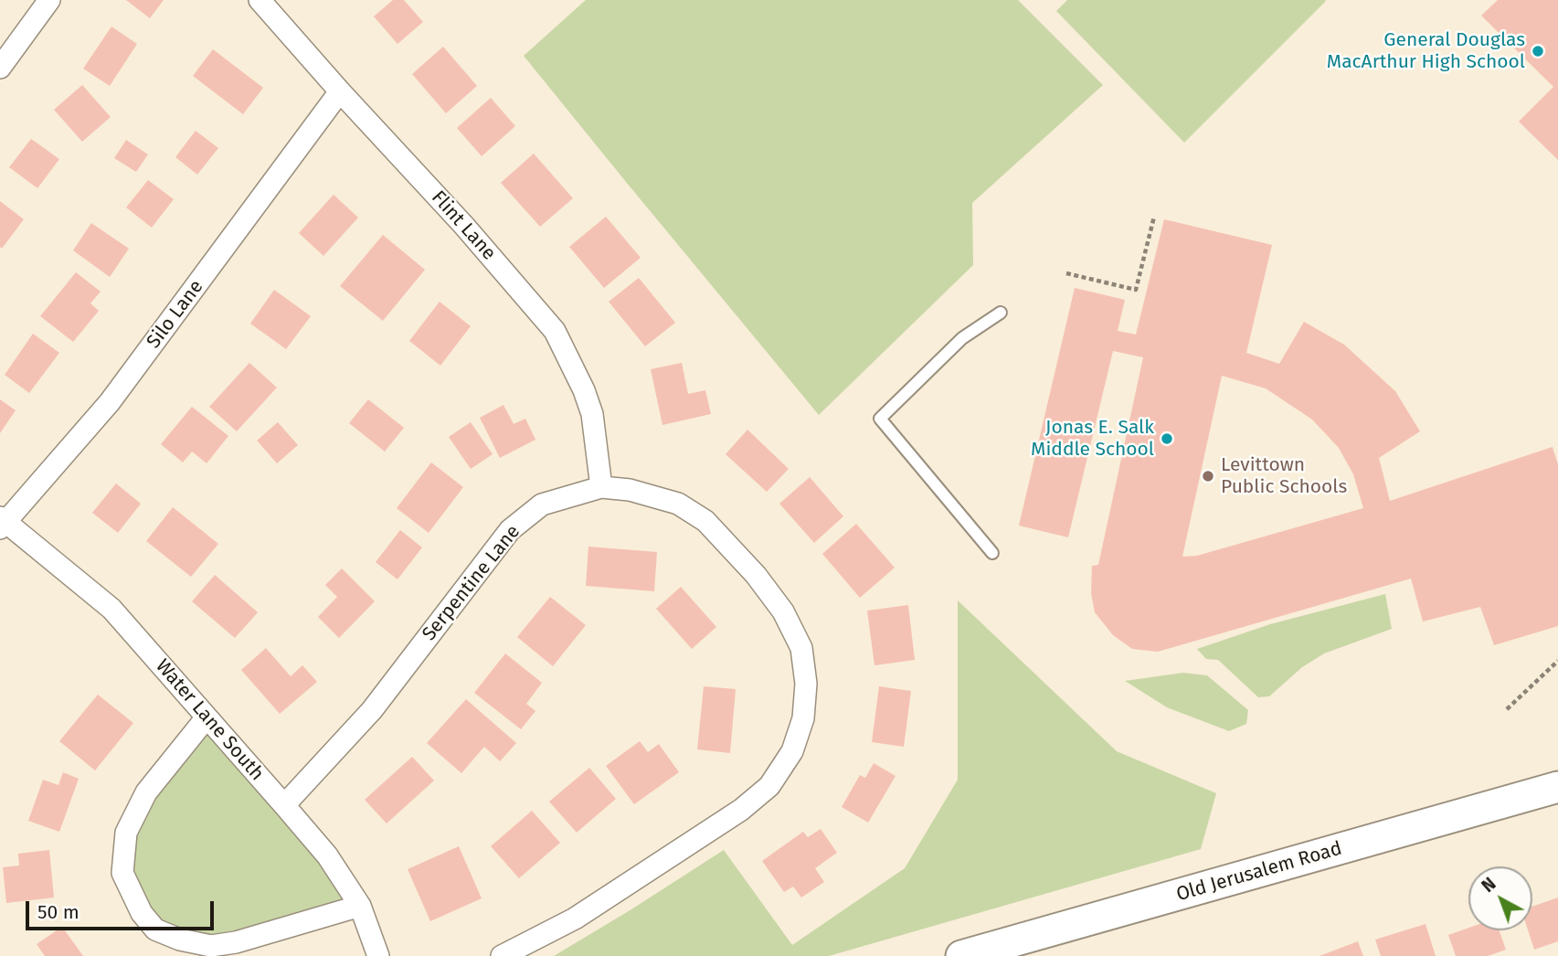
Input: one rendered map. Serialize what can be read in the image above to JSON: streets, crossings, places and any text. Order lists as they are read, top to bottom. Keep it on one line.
{"streets":{"main road":["Old Jerusalem Road"],"street":["Flint Lane","Silo Lane","Serpentine Lane","Water Lane South"]},"crossings":[["Flint Lane","Silo Lane"],["Flint Lane","Serpentine Lane"],["Silo Lane","Water Lane South"],["Serpentine Lane","Water Lane South"]],"places":["General Douglas MacArthur High School","Jonas E. Salk Middle School","Levittown Public Schools"],"scale_bar":"50 m","north":"top left"}
